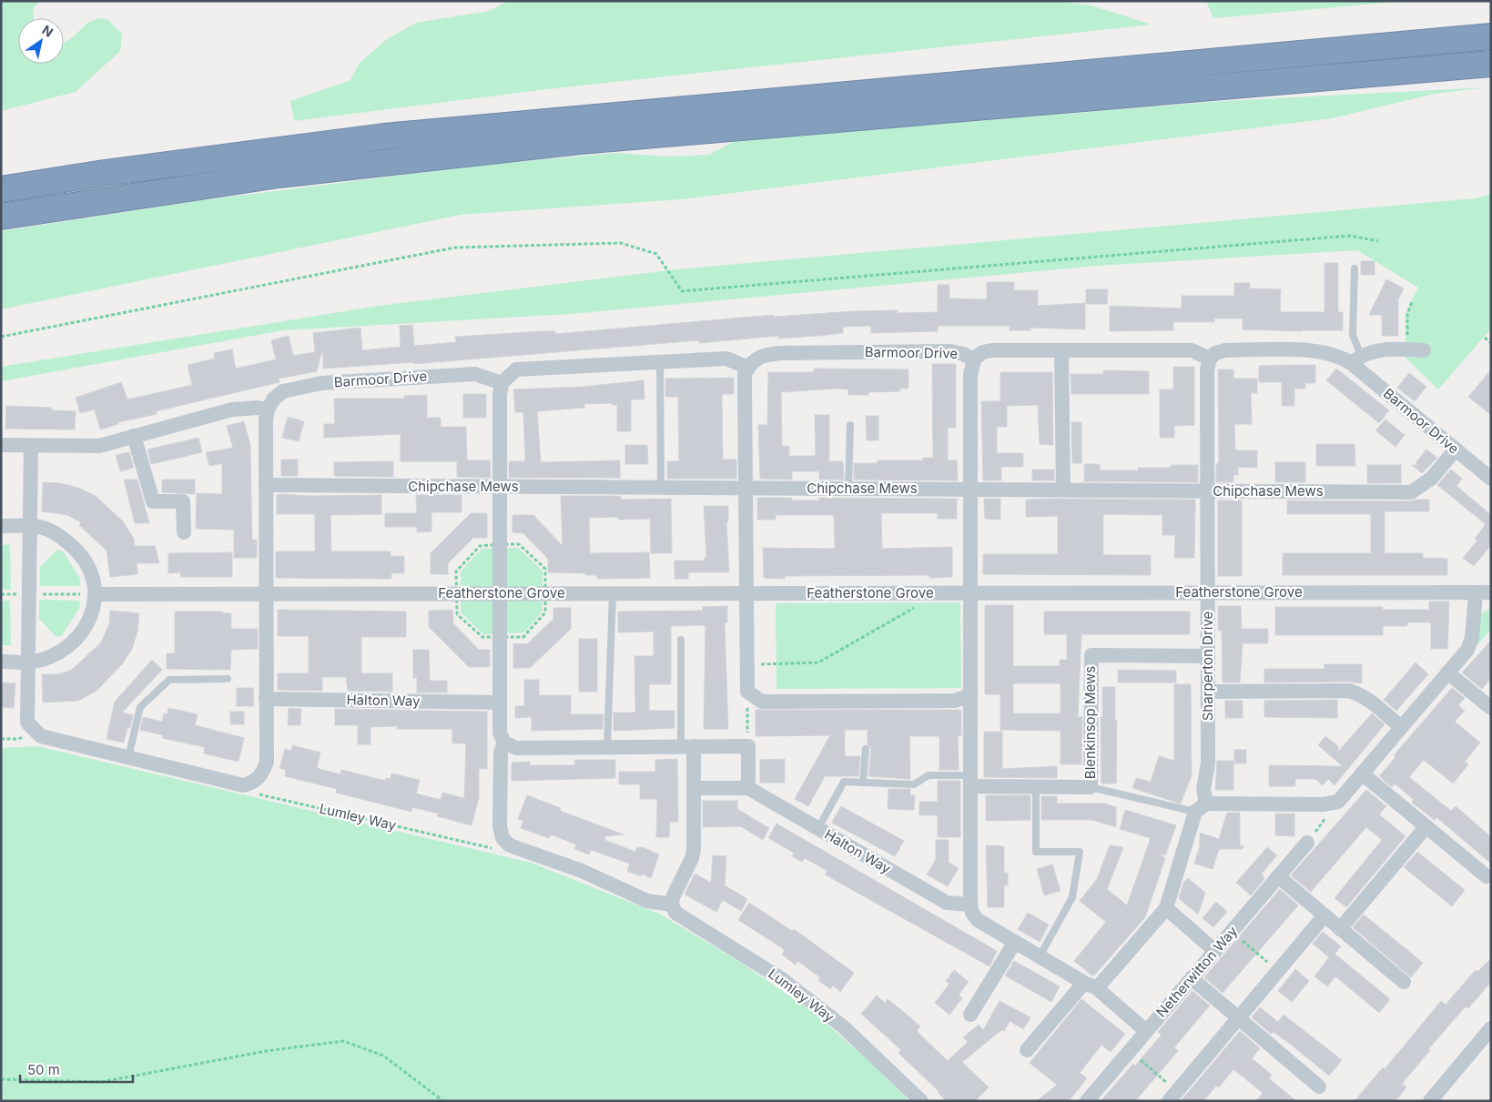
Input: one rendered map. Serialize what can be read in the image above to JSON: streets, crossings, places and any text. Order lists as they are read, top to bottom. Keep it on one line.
{"streets":{"street":["Barmoor Drive","Chipchase Mews","Featherstone Grove","Sharperton Drive","Halton Way","Blenkinsop Mews","Lumley Way","Netherwitton Way"]},"crossings":[["Barmoor Drive","Chipchase Mews"],["Barmoor Drive","Sharperton Drive"],["Chipchase Mews","Sharperton Drive"],["Featherstone Grove","Sharperton Drive"],["Sharperton Drive","Blenkinsop Mews"]],"scale_bar":"50 m","north":"top right"}
